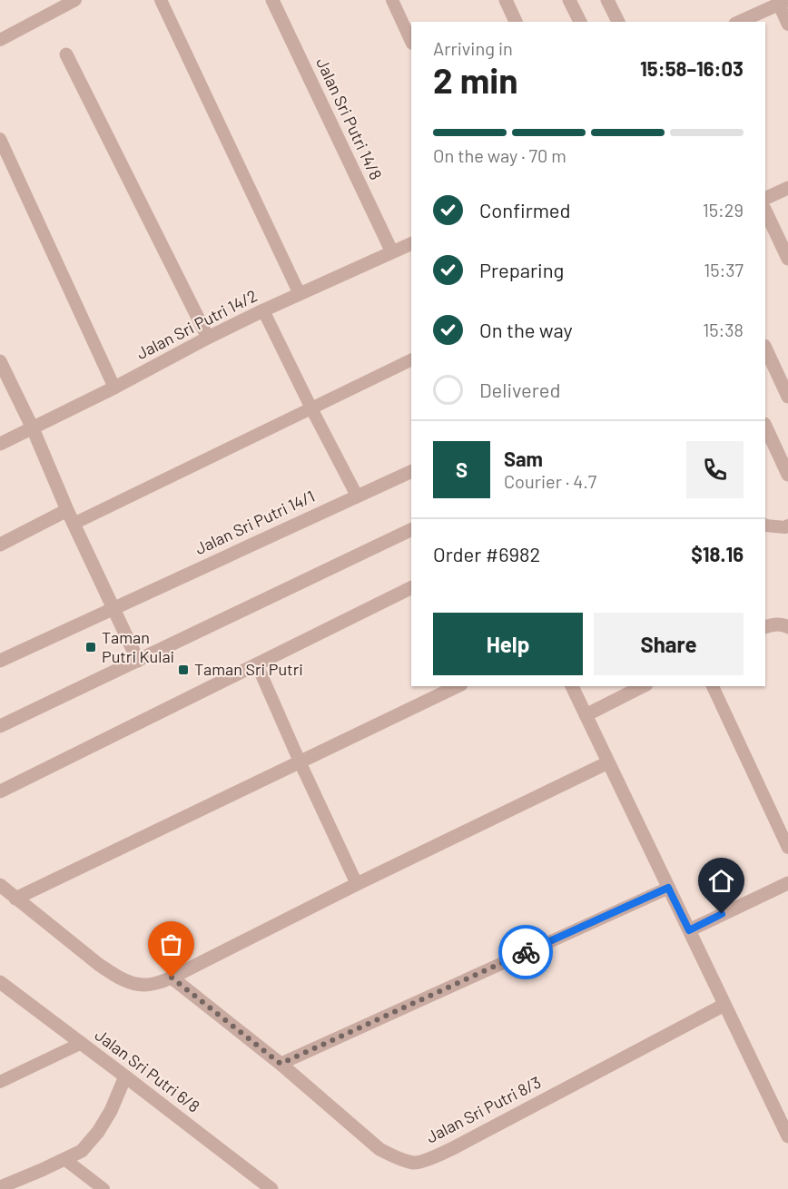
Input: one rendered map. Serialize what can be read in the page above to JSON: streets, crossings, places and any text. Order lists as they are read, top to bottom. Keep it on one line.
{"streets":{"street":["Jalan Sri Putri 14/8","Jalan Sri Putri 14/2","Jalan Sri Putri 14/1","Jalan Sri Putri 6/8","Jalan Sri Putri 8/3"]},"crossings":[["Jalan Sri Putri 14/8","Jalan Sri Putri 14/2"]],"places":{"transit":["Taman Putri Kulai","Taman Sri Putri"]},"page":{"heading":["2 min","Arriving in","15:58–16:03"],"panel":["Sam","Courier · 4.7","Order #6982","$18.16"],"bar":"On the way · 70 m","list":[["Confirmed","15:29"],["Preparing","15:37"],["On the way","15:38"],"Delivered"],"round":"S","buttons":["Help","Share"]}}
